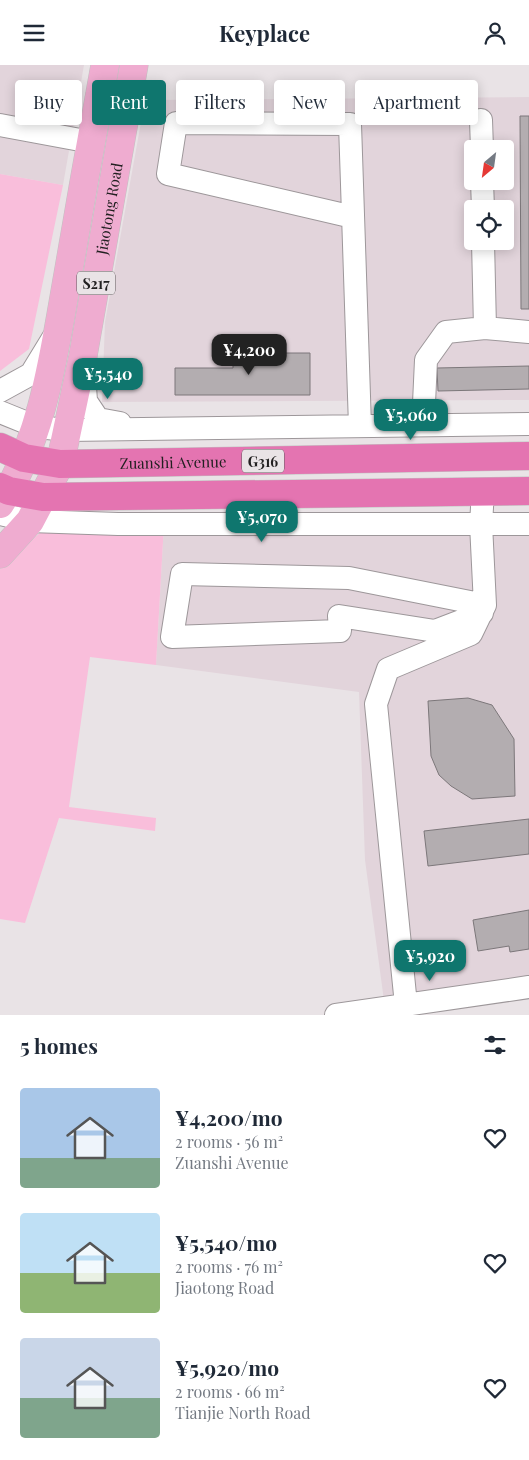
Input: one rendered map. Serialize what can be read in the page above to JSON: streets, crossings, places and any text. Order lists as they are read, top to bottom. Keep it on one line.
{"streets":{"highway":["G316","Zuanshi Avenue"],"main road":["Jiaotong Road","S217"]},"crossings":[["Jiaotong Road","S217"],["Jiaotong Road","G316"],["Jiaotong Road","Zuanshi Avenue"],["S217","G316"],["S217","Zuanshi Avenue"]],"north":"bottom left","page":{"header":"Keyplace","chip":["Buy","Rent","Filters","New","Apartment"],"price":["¥4,200","¥5,540","¥5,060","¥5,070","¥5,920"],"heading":"5 homes","list":[{"name":"¥4,200/mo","note":"2 rooms · 56 m² · Zuanshi Avenue"},{"name":"¥5,540/mo","note":"2 rooms · 76 m² · Jiaotong Road"},{"name":"¥5,920/mo","note":"2 rooms · 66 m² · Tianjie North Road"}]}}
